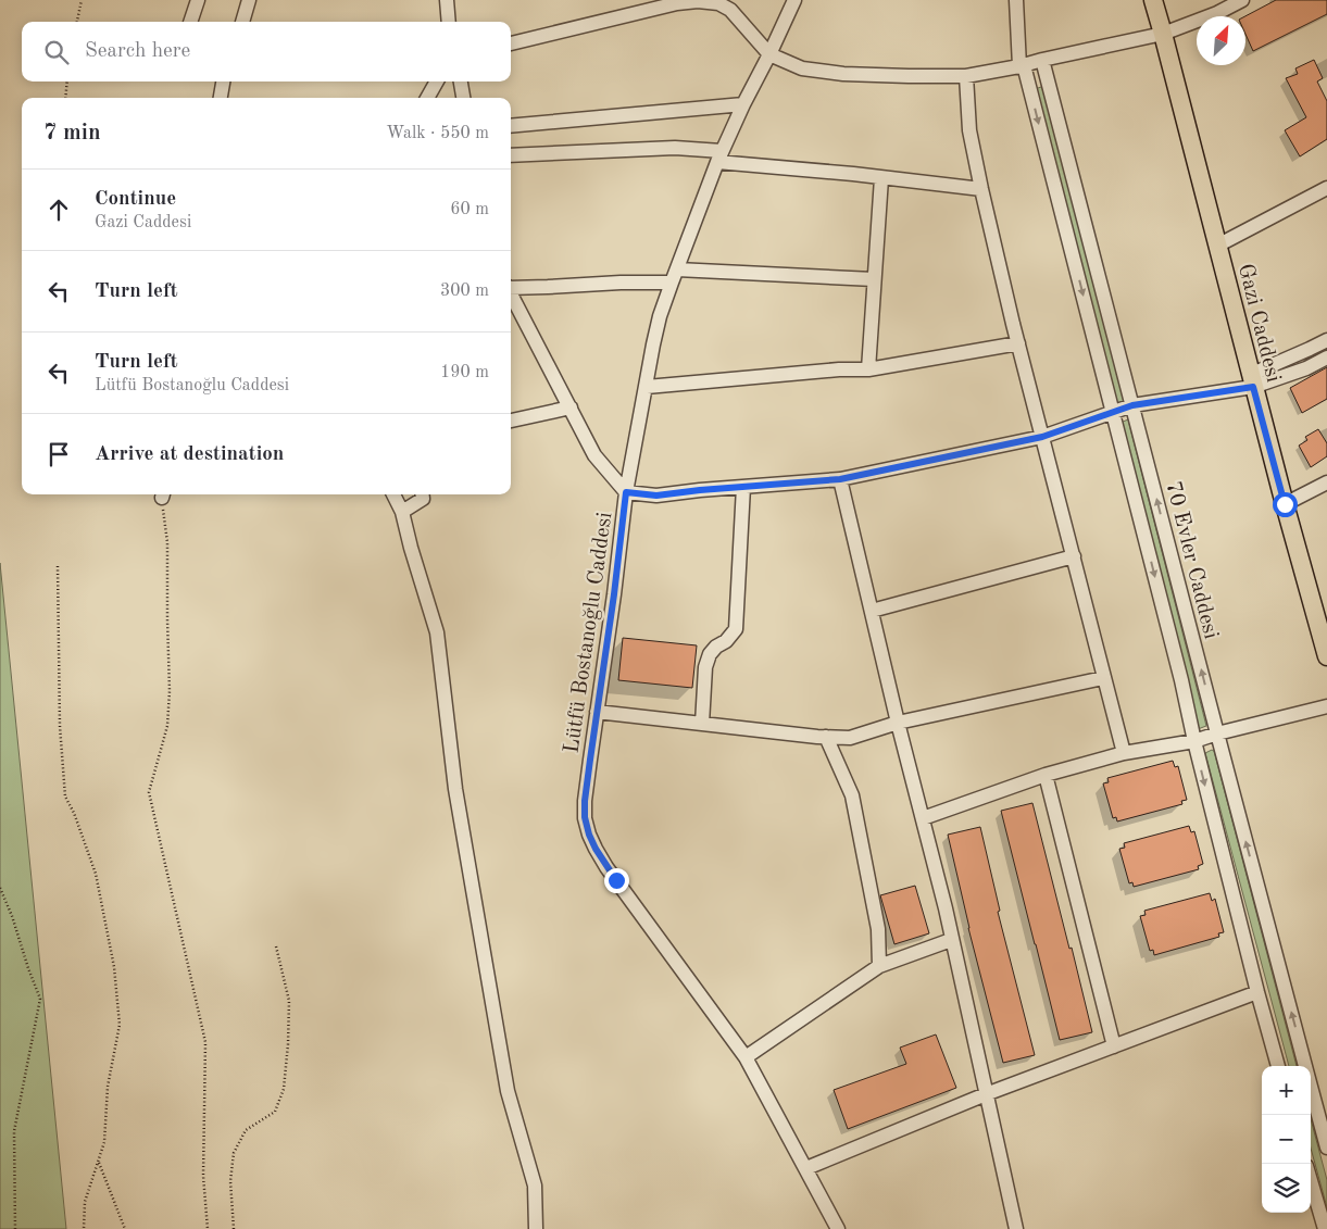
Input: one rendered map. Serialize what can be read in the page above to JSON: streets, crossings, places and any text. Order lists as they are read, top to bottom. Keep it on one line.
{"streets":{"main road":["Gazi Caddesi"],"street":["70 Evler Caddesi","Lütfü Bostanoğlu Caddesi"]},"north":"top right","page":{"search":"Search here","heading":["7 min","Walk · 550 m"],"list":[["Continue","Gazi Caddesi","60 m"],["Turn left","300 m"],["Turn left","Lütfü Bostanoğlu Caddesi","190 m"],"Arrive at destination"],"map_buttons":["+","−"]}}
